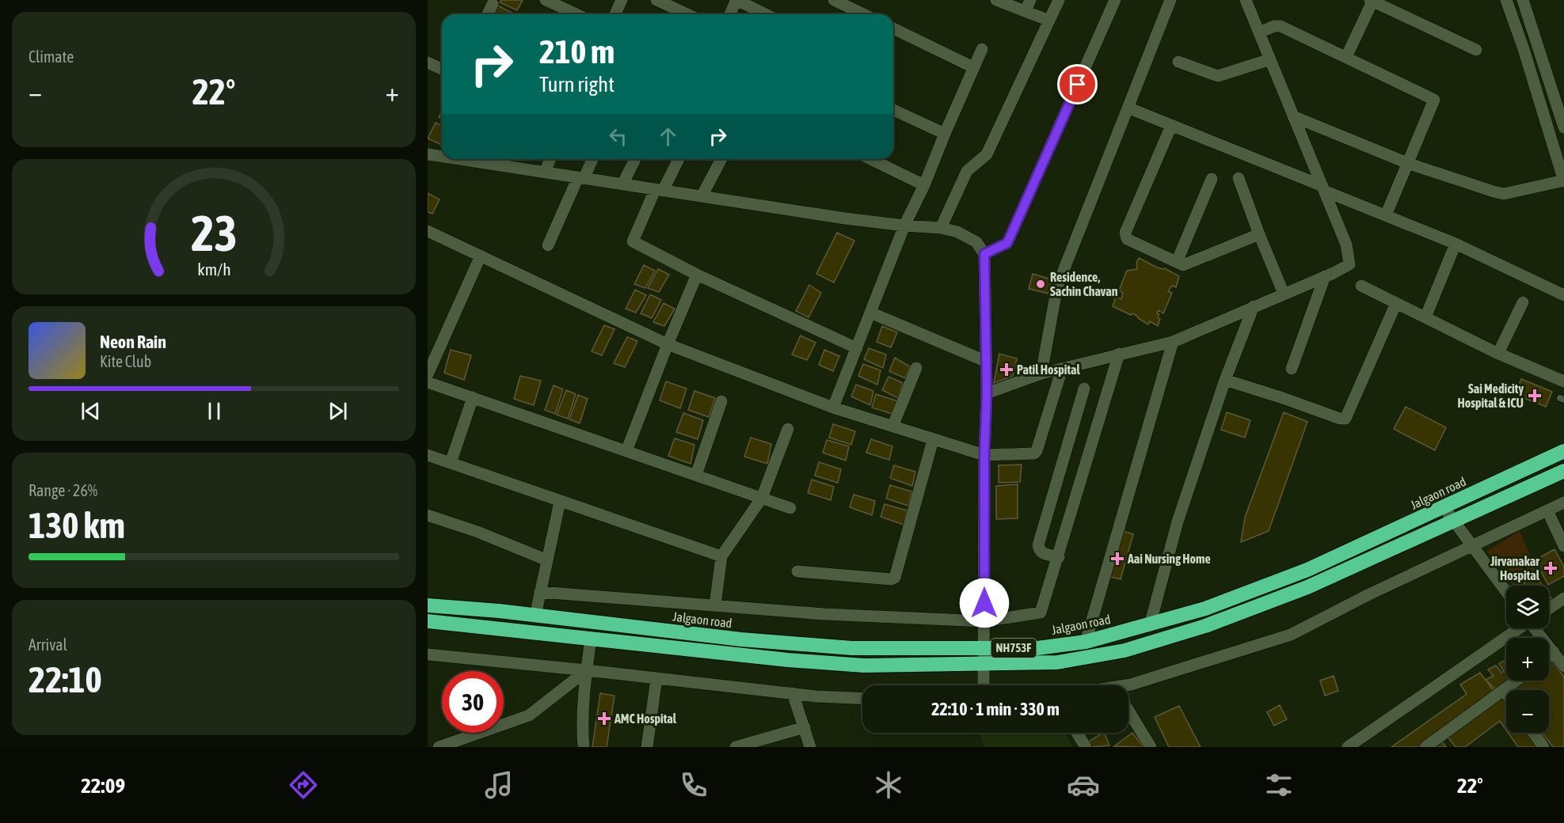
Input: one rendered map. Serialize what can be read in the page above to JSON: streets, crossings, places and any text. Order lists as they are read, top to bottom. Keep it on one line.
{"streets":{"highway":["Jalgaon road","NH753F"]},"places":{"other":["Residence, Sachin Chavan"],"health":["Patil Hospital","Sai Medicity Hospital & ICU","Aai Nursing Home","Jirvanakar Hospital","AMC Hospital"]},"page":{"tile":["Climate",["Range · 26%","130 km"],["Arrival","22:10"]],"turn":["210 m","Turn right"],"heat":["−","22°","+"],"song":["Neon Rain","Kite Club"],"map_buttons":["+","−"],"limit":"30","trip":"22:10 · 1 min · 330 m","tabs":["22:09","22°"],"gauge":["23","km/h"]}}
